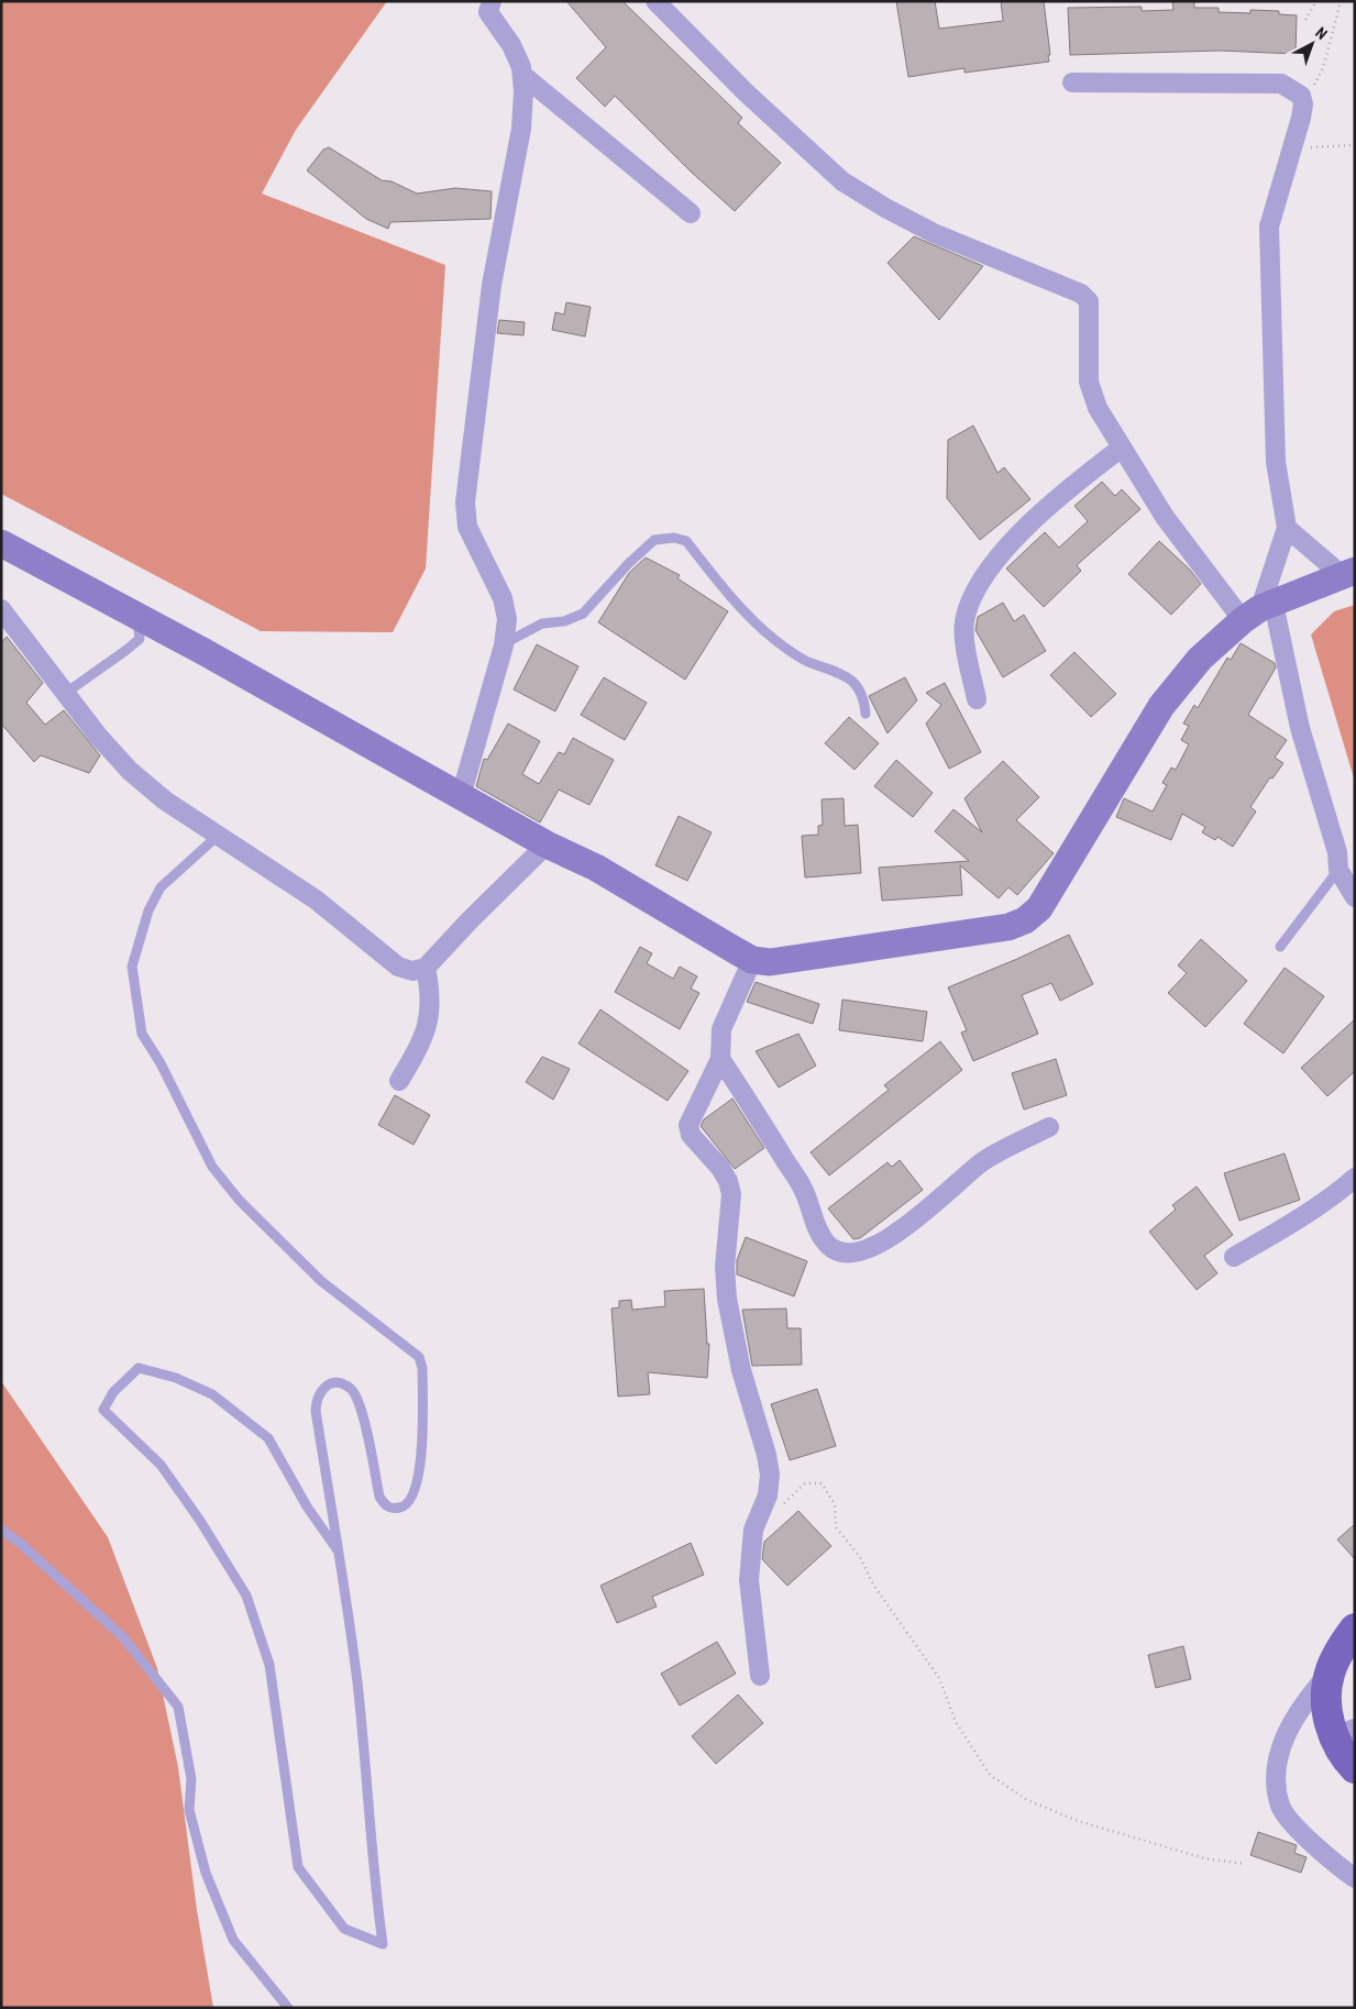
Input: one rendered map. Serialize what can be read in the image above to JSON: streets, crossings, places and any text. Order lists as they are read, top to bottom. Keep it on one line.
{"north":"top right"}
